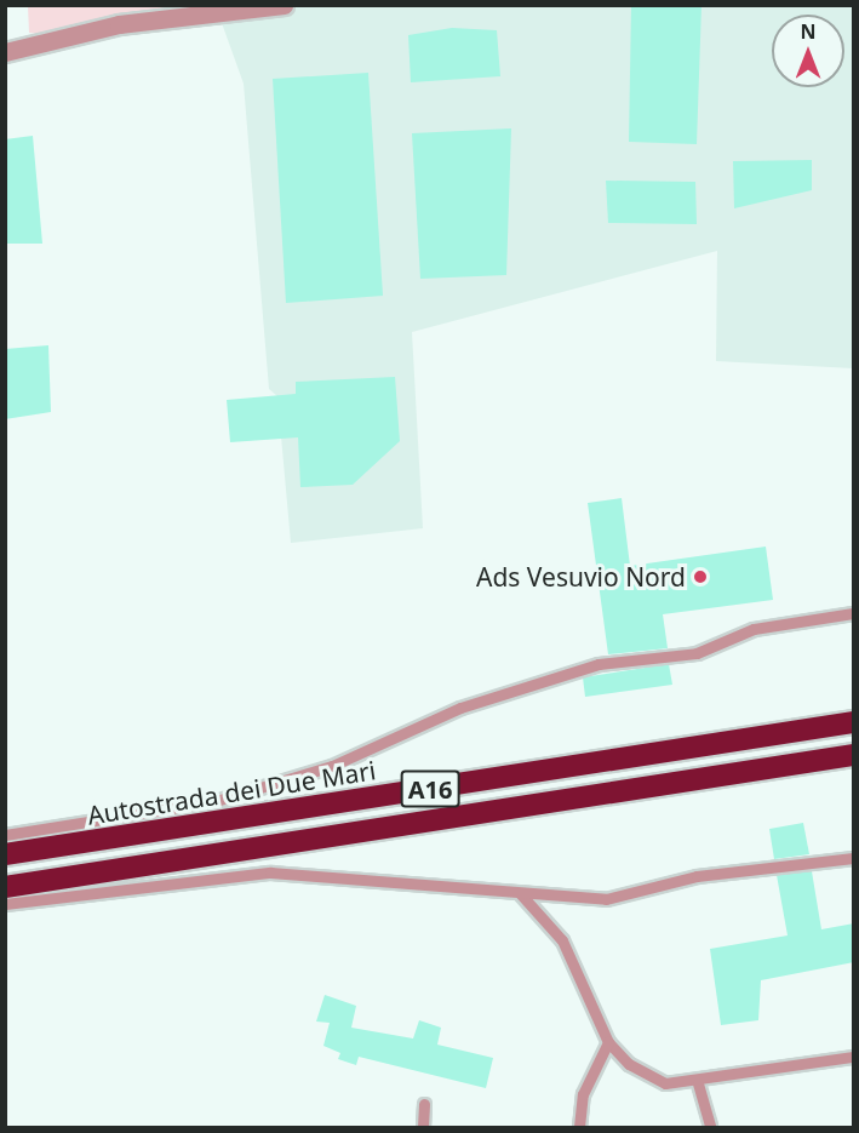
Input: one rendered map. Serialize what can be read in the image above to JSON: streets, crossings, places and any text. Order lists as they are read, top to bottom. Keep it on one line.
{"streets":{"highway":["A16","Autostrada dei Due Mari"]},"places":["Ads Vesuvio Nord"],"north":"top"}
